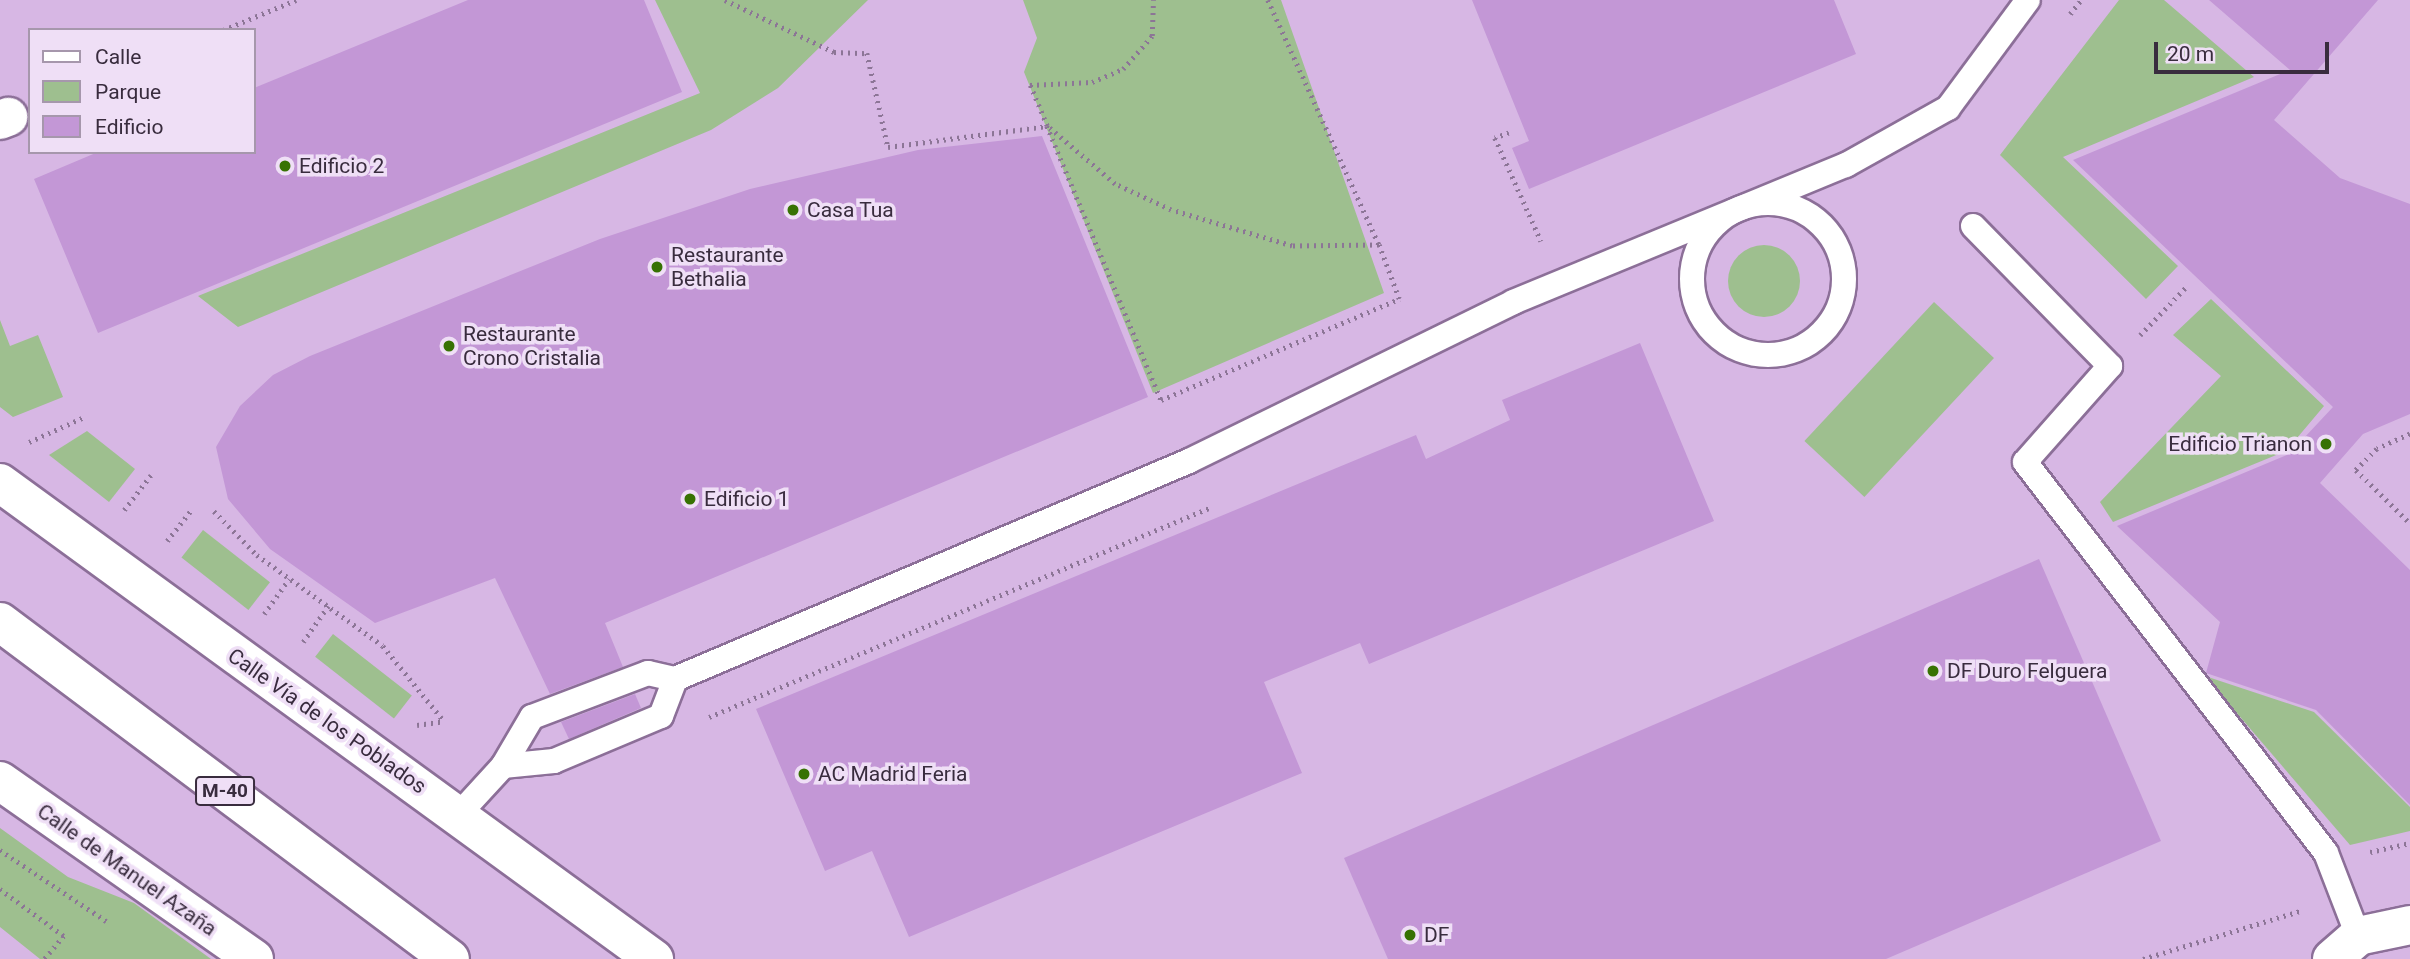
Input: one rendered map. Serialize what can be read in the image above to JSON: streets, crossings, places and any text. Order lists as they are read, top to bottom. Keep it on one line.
{"streets":{"main road":["Calle Vía de los Poblados","M-40","Calle de Manuel Azaña"]},"places":["Edificio 2","Casa Tua","Restaurante Bethalia","Restaurante Crono Cristalia","Edificio Trianon","Edificio 1","DF Duro Felguera","AC Madrid Feria","DF"],"legend":["Calle","Parque","Edificio"],"scale_bar":"20 m"}
